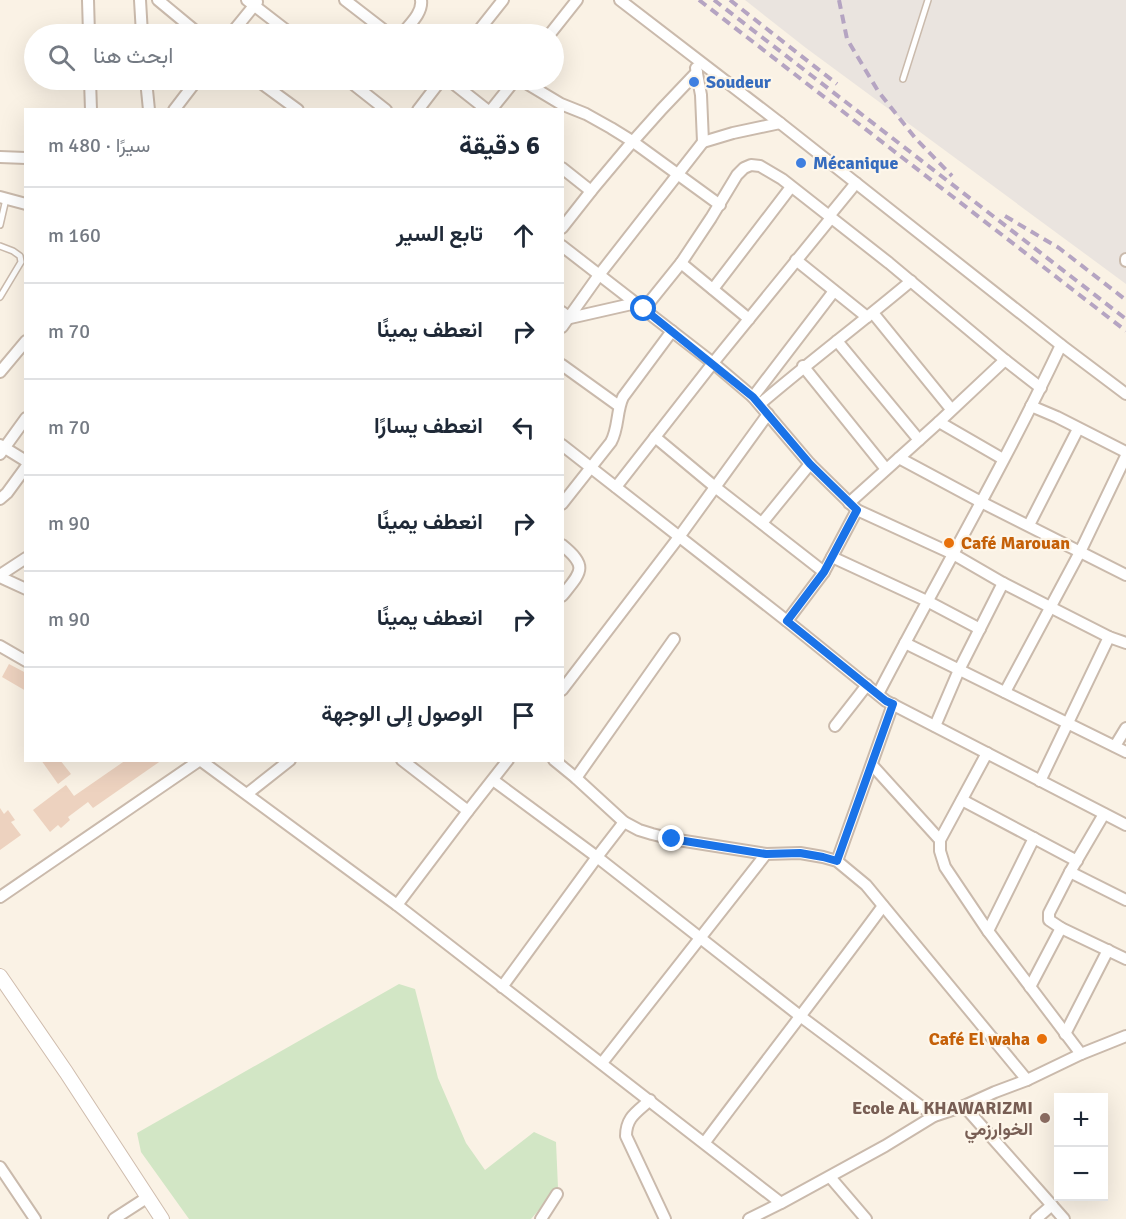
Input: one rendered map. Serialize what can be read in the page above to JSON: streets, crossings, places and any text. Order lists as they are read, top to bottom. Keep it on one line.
{"places":["Soudeur","Mécanique","Café Marouan","Café El waha","Ecole AL KHAWARIZMI الخوارزمي"],"page":{"search":"ابحث هنا","heading":["6 دقيقة","سيرًا · 480 m"],"list":[["تابع السير","160 m"],["انعطف يمينًا","70 m"],["انعطف يسارًا","70 m"],["انعطف يمينًا","90 m"],["انعطف يمينًا","90 m"],"الوصول إلى الوجهة"],"map_buttons":["+","−"]}}
